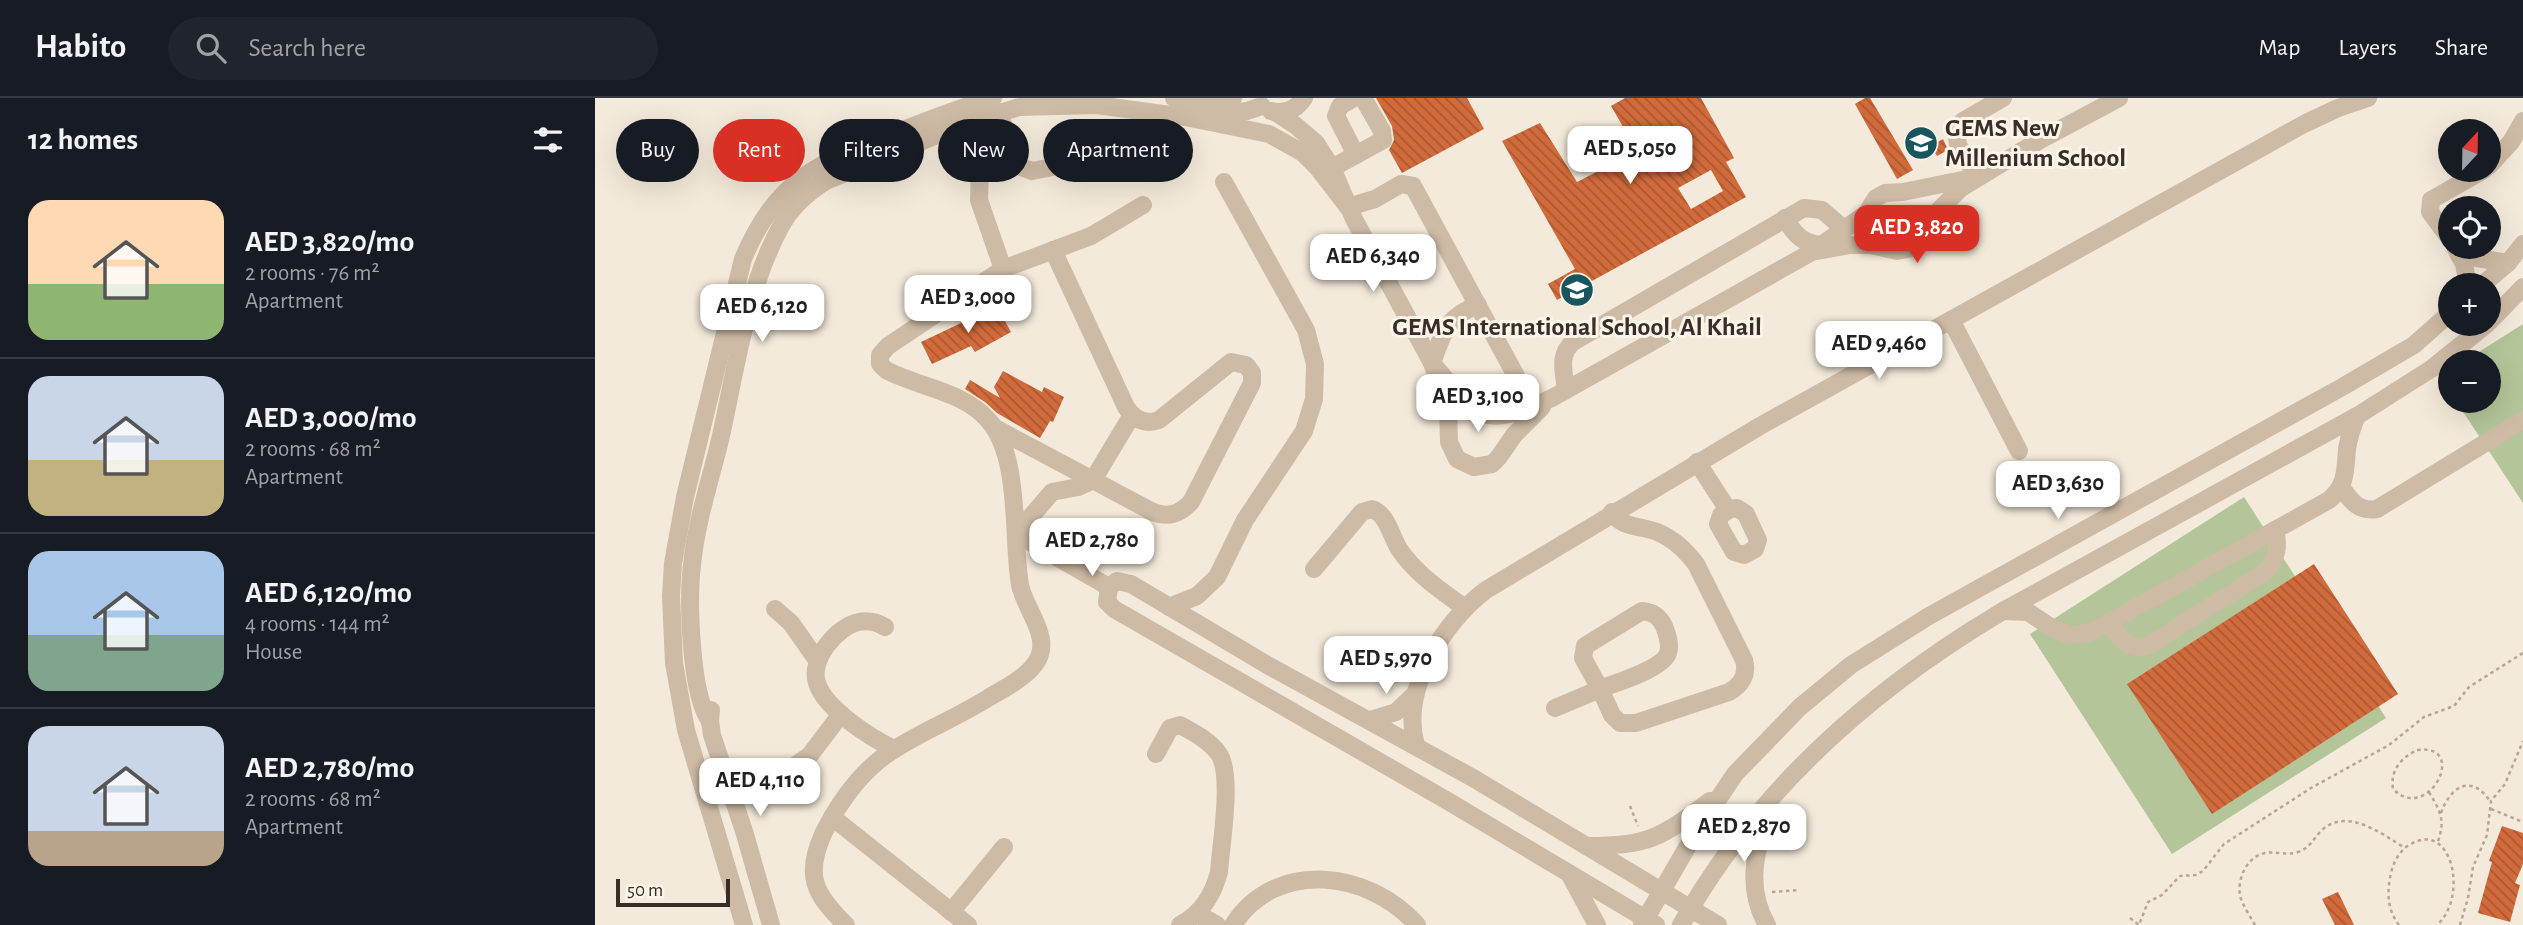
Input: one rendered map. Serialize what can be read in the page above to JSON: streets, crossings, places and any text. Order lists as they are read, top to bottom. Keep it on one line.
{"places":{"school or university":["GEMS New Millenium School","GEMS International School, Al Khail"]},"scale_bar":"50 m","north":"top","page":{"header":"Habito","search":"Search here","nav":["Map","Layers","Share"],"heading":"12 homes","map_buttons":["+","−"],"chip":["Buy","Rent","Filters","New","Apartment"],"price":["AED 5,050","AED 3,820","AED 6,340","AED 3,000","AED 6,120","AED 9,460","AED 3,100","AED 3,630","AED 2,780","AED 5,970","AED 4,110","AED 2,870"],"list":[{"name":"AED 3,820/mo","note":"2 rooms · 76 m² · Apartment"},{"name":"AED 3,000/mo","note":"2 rooms · 68 m² · Apartment"},{"name":"AED 6,120/mo","note":"4 rooms · 144 m² · House"},{"name":"AED 2,780/mo","note":"2 rooms · 68 m² · Apartment"}],"scale":"50 m"}}
